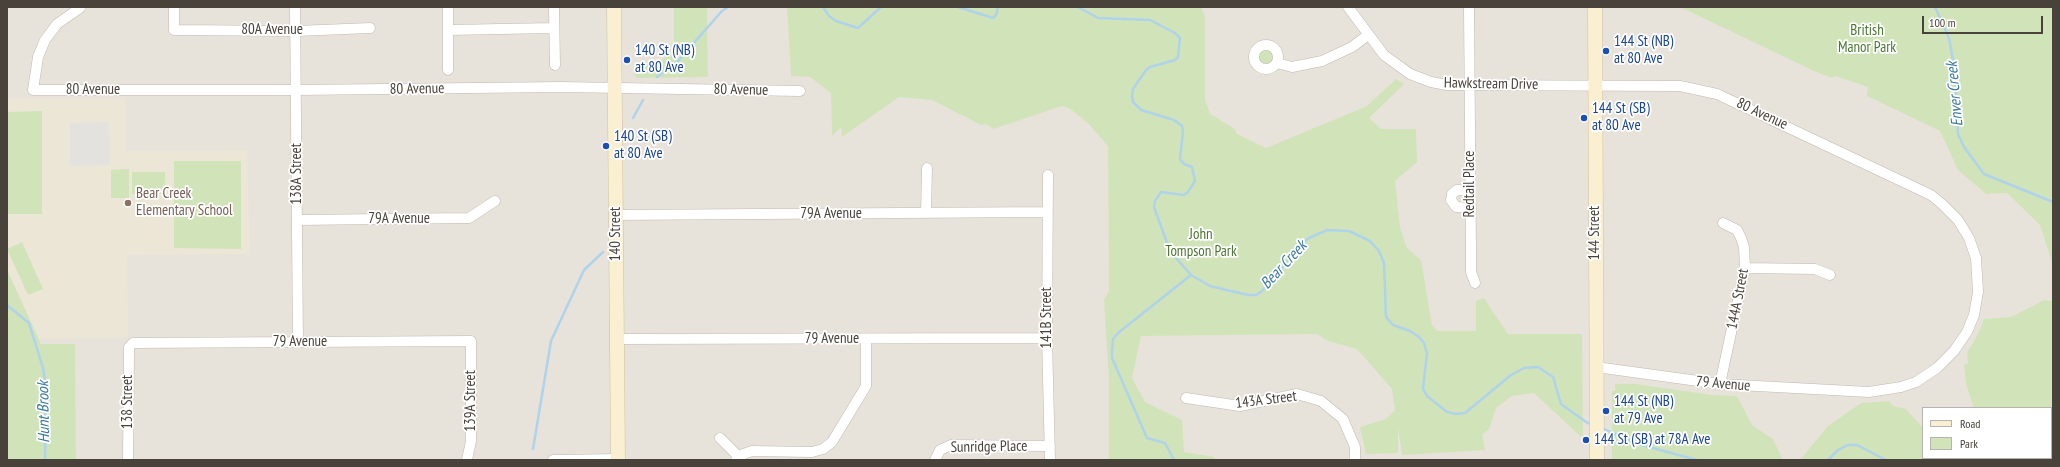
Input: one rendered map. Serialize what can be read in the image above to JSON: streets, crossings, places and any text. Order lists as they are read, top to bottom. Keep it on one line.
{"streets":{"main road":["144 Street","140 Street"],"street":["80A Avenue","Hawkstream Drive","80 Avenue","138A Street","Redtail Place","79A Avenue","144A Street","141B Street","79 Avenue","143A Street","139A Street","138 Street","Sunridge Place"]},"crossings":[["80A Avenue","138A Street"],["Hawkstream Drive","80 Avenue"],["Hawkstream Drive","Redtail Place"],["Hawkstream Drive","144 Street"],["80 Avenue","138A Street"],["80 Avenue","144 Street"],["80 Avenue","140 Street"],["80 Avenue","79 Avenue"],["138A Street","79A Avenue"],["138A Street","79 Avenue"],["79A Avenue","140 Street"],["79A Avenue","141B Street"],["144 Street","79 Avenue"],["140 Street","79 Avenue"],["144A Street","79 Avenue"],["141B Street","79 Avenue"],["141B Street","Sunridge Place"],["79 Avenue","139A Street"],["79 Avenue","138 Street"]],"water":["Enver Creek","Bear Creek","Hunt Brook"],"parks":["British Manor Park","John Tompson Park"],"places":["144 St (NB) at 80 Ave","140 St (NB) at 80 Ave","144 St (SB) at 80 Ave","140 St (SB) at 80 Ave","Bear Creek Elementary School","144 St (NB) at 79 Ave","144 St (SB) at 78A Ave"],"legend":["Road","Park"],"scale_bar":"100 m"}
